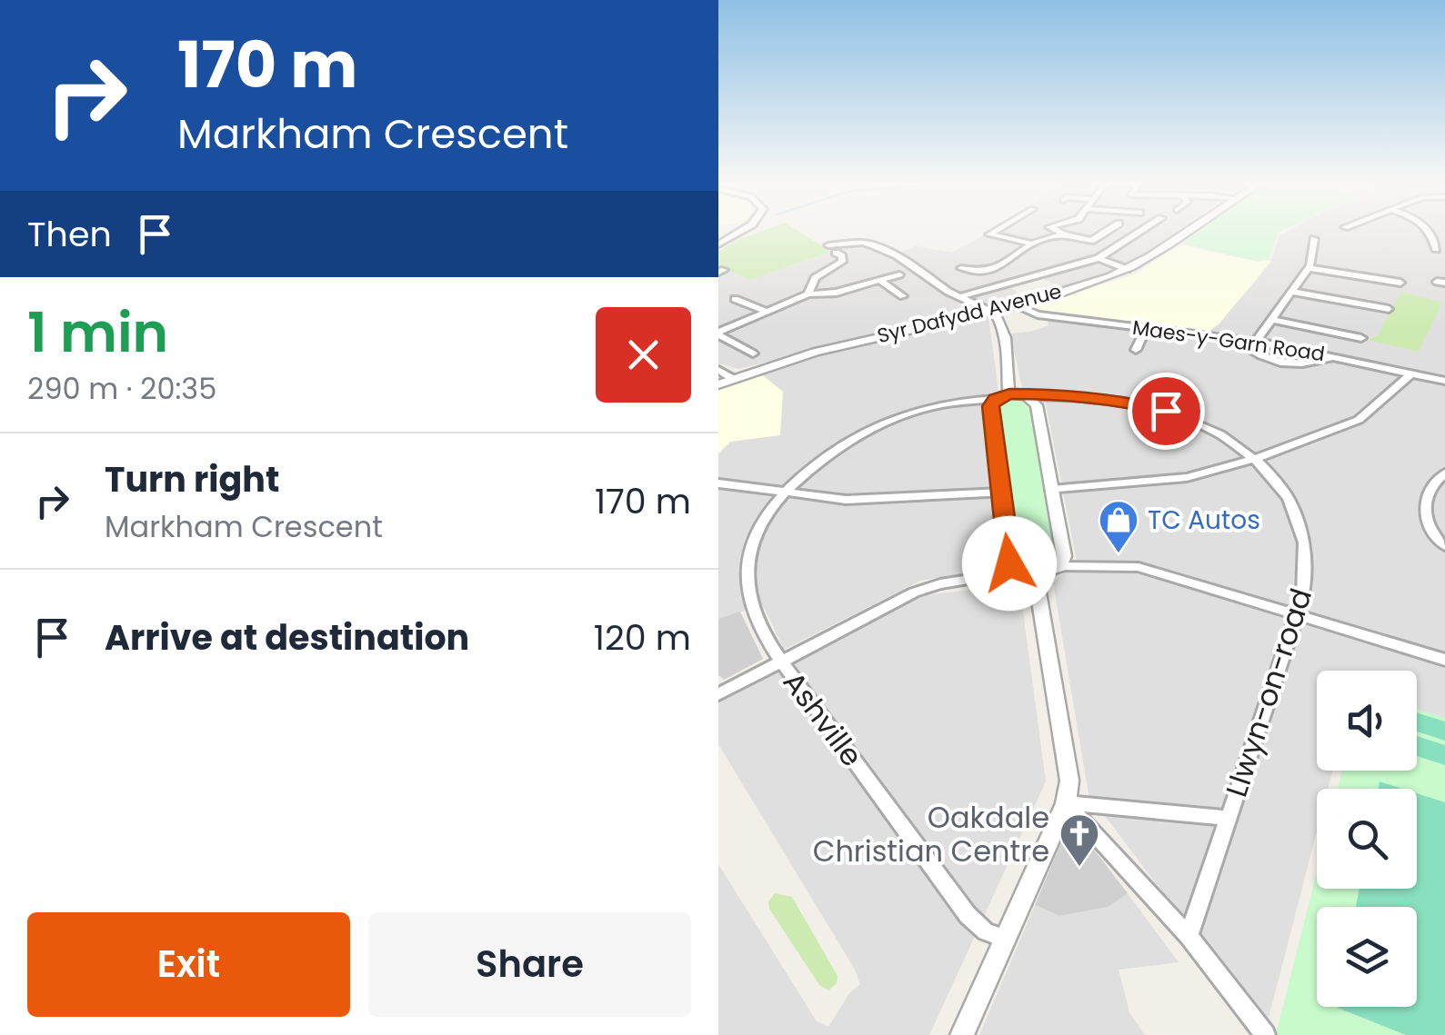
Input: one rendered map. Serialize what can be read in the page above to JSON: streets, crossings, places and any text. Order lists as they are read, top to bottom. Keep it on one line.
{"streets":{"street":["Syr Dafydd Avenue","Maes-y-Garn Road","Llwyn-on-road","Ashville"]},"crossings":[["Syr Dafydd Avenue","Maes-y-Garn Road"]],"places":{"shop":["TC Autos"],"church":["Oakdale Christian Centre"]},"page":{"turn":["170 m","Markham Crescent"],"then":"Then","heading":["1 min","290 m · 20:35"],"list":[{"name":"Turn right","note":"Markham Crescent","value":"170 m"},{"name":"Arrive at destination","value":"120 m"}],"buttons":["Exit","Share"]}}
